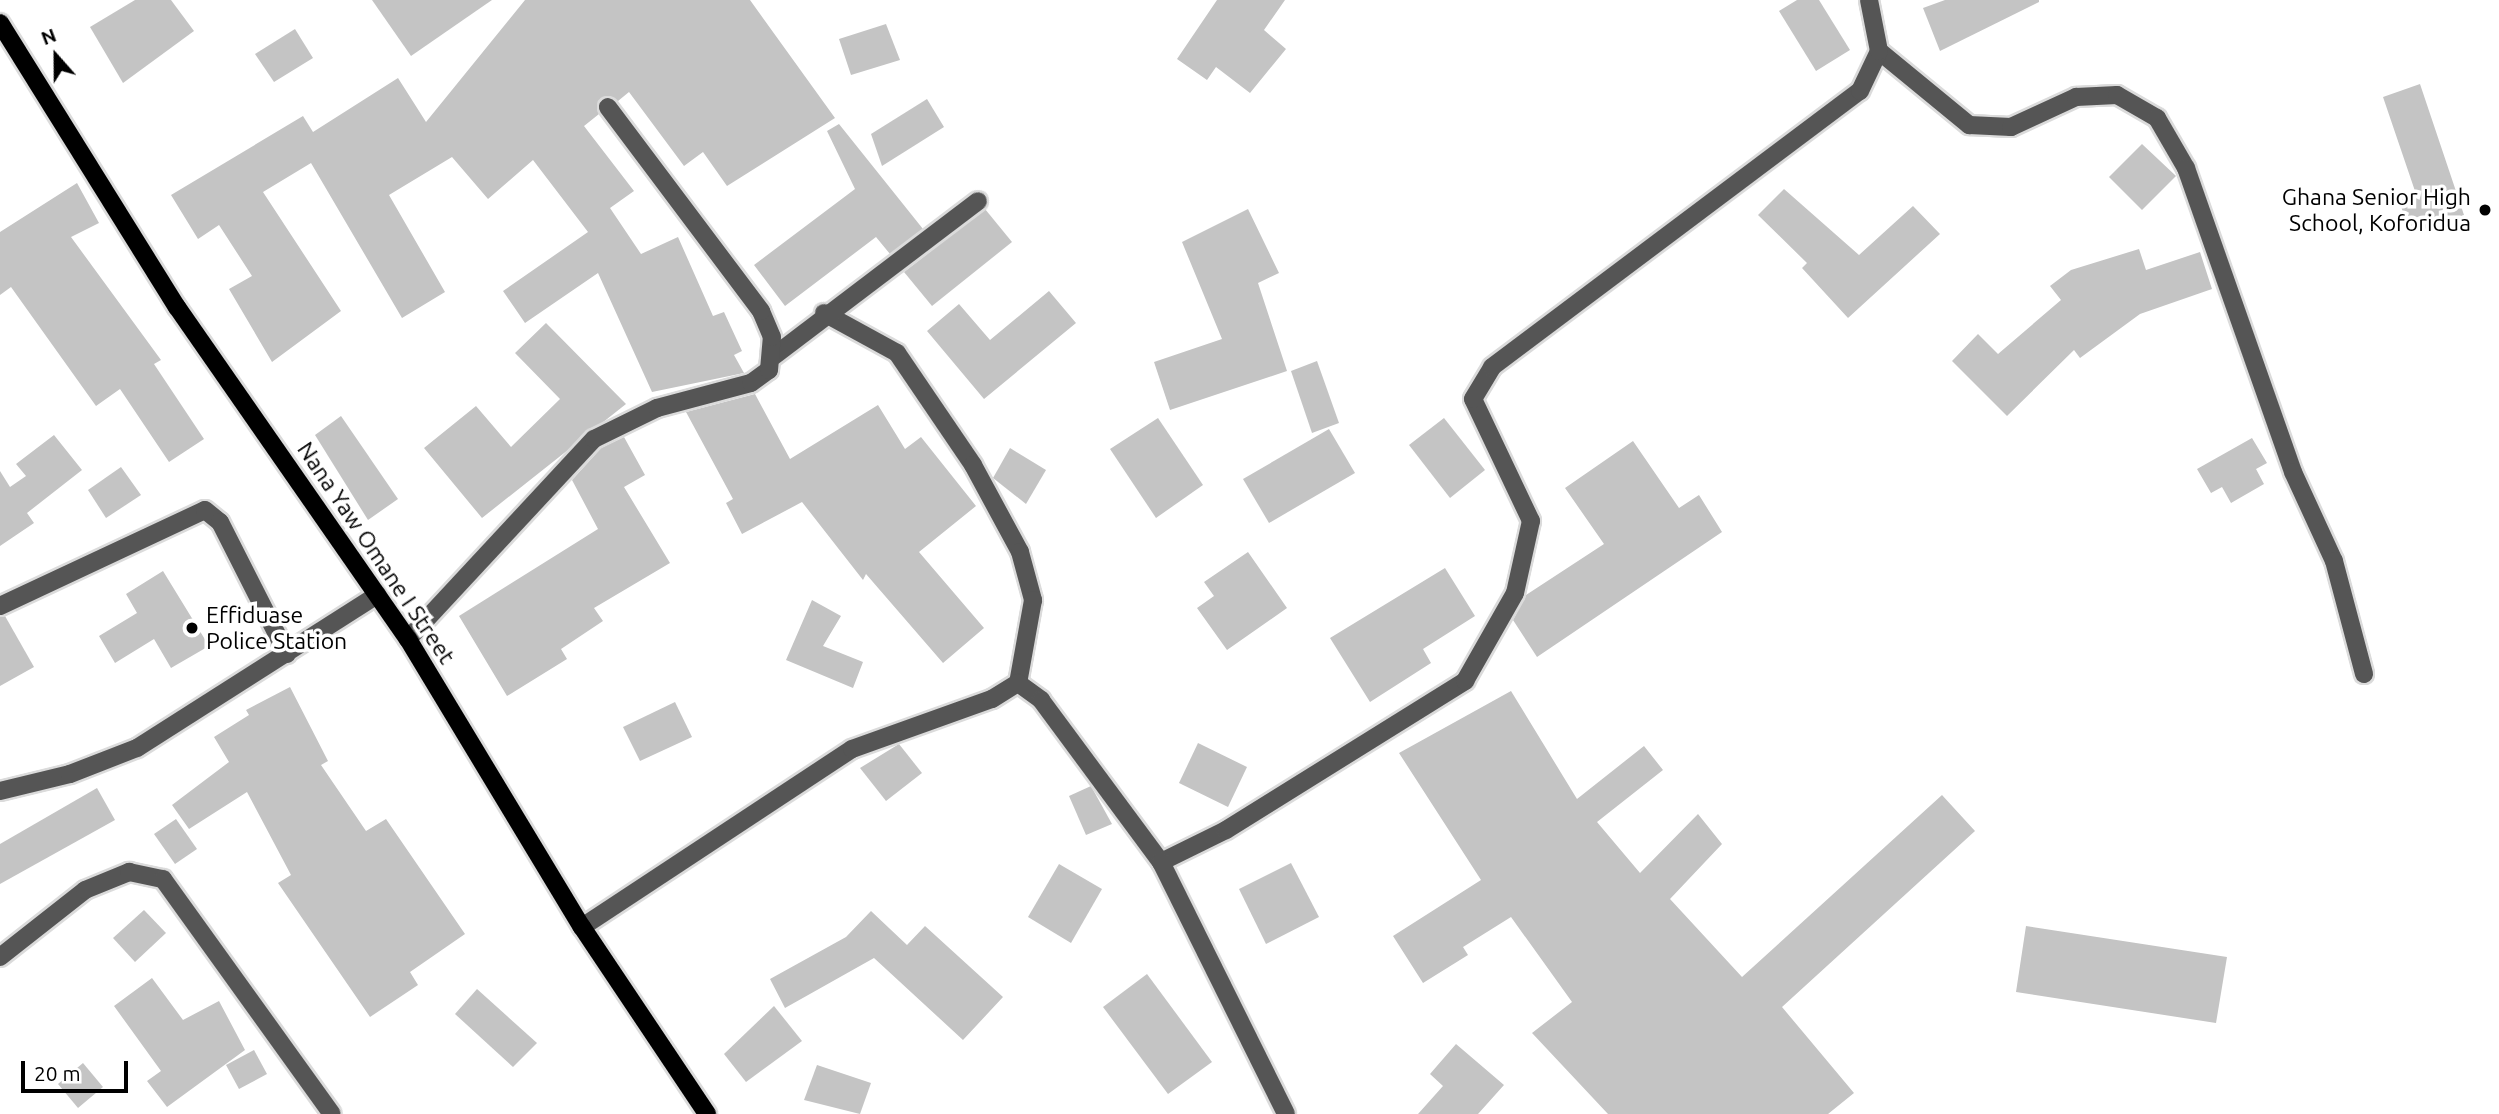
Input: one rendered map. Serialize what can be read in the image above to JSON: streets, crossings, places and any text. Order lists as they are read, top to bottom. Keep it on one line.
{"streets":{"main road":["Nana Yaw Omane I Street"]},"places":["Ghana Senior High School, Koforidua","Effiduase Police Station"],"scale_bar":"20 m","north":"top"}
